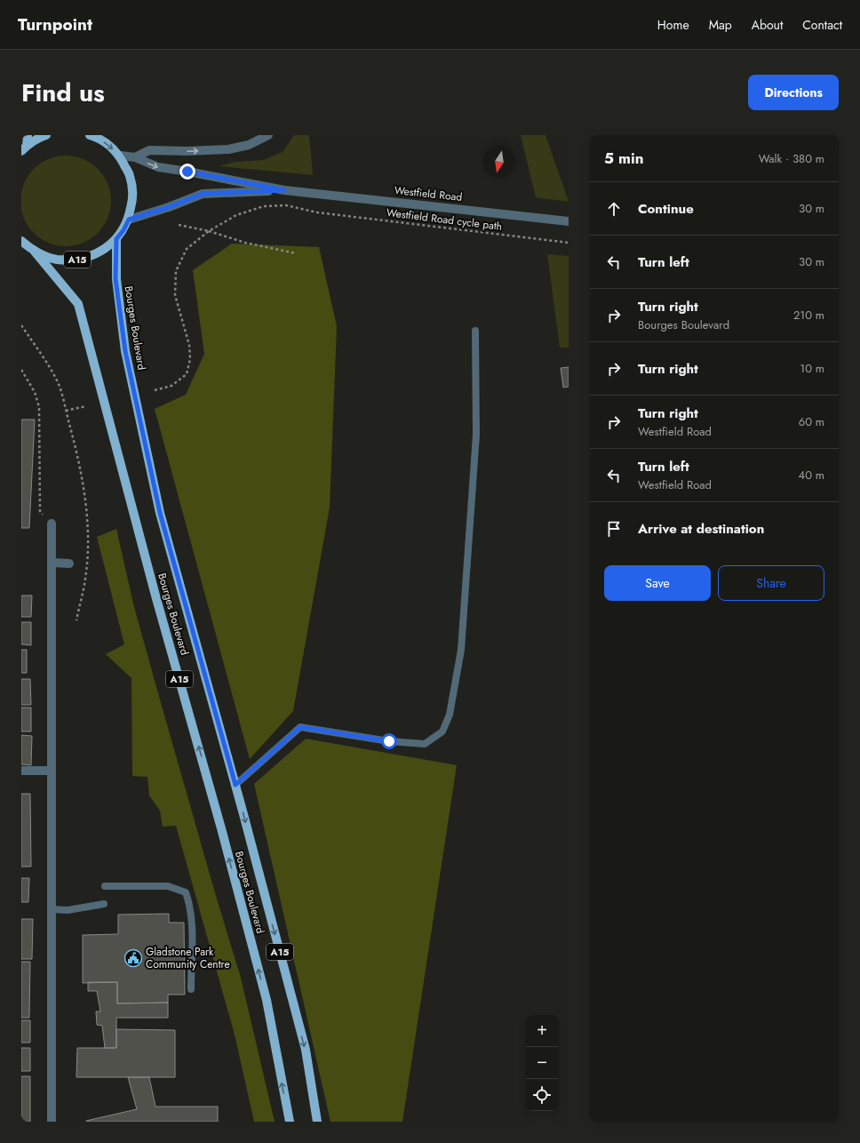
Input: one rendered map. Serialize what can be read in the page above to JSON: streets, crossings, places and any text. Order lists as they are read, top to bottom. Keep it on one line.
{"streets":{"main road":["A15","Bourges Boulevard"],"street":["Westfield Road"],"path":["Westfield Road cycle path"]},"crossings":[["Westfield Road","A15"],["A15","Bourges Boulevard"]],"places":{"public building":["Gladstone Park Community Centre"]},"north":"bottom","page":{"header":"Turnpoint","nav":["Home","Map","About","Contact"],"title":"Find us","buttons":["Directions",["Save","Share"]],"heading":["5 min","Walk · 380 m"],"list":[["Continue","30 m"],["Turn left","30 m"],["Turn right","Bourges Boulevard","210 m"],["Turn right","10 m"],["Turn right","Westfield Road","60 m"],["Turn left","Westfield Road","40 m"],"Arrive at destination"],"map_buttons":["+","−"]}}
